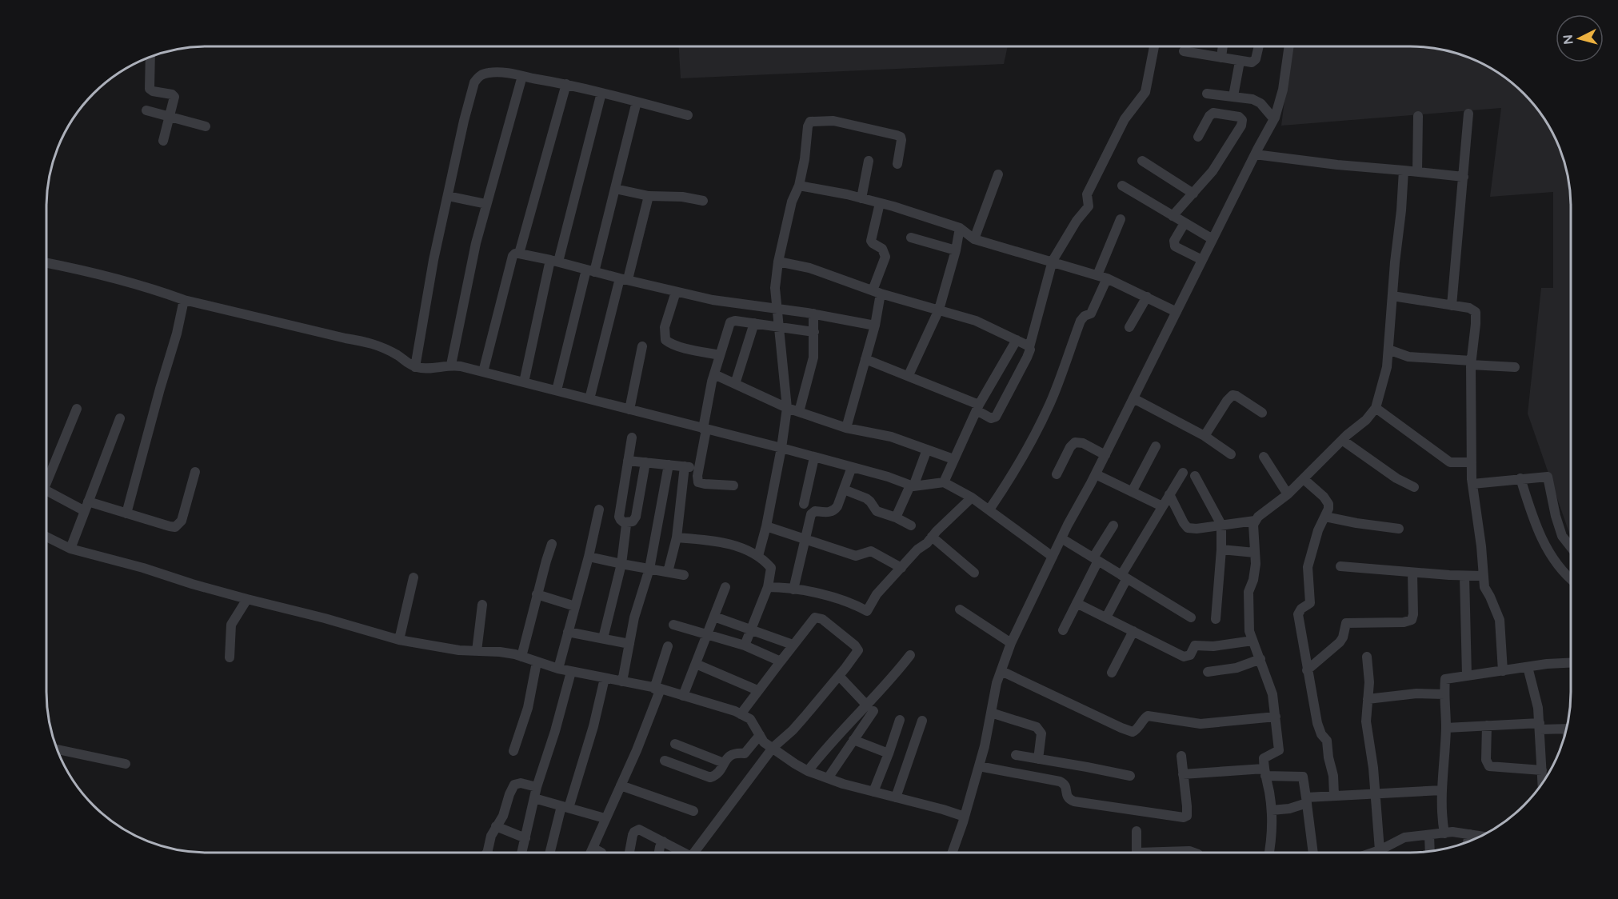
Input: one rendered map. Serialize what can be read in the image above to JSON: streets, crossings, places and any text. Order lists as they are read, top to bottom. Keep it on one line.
{"north":"left"}
